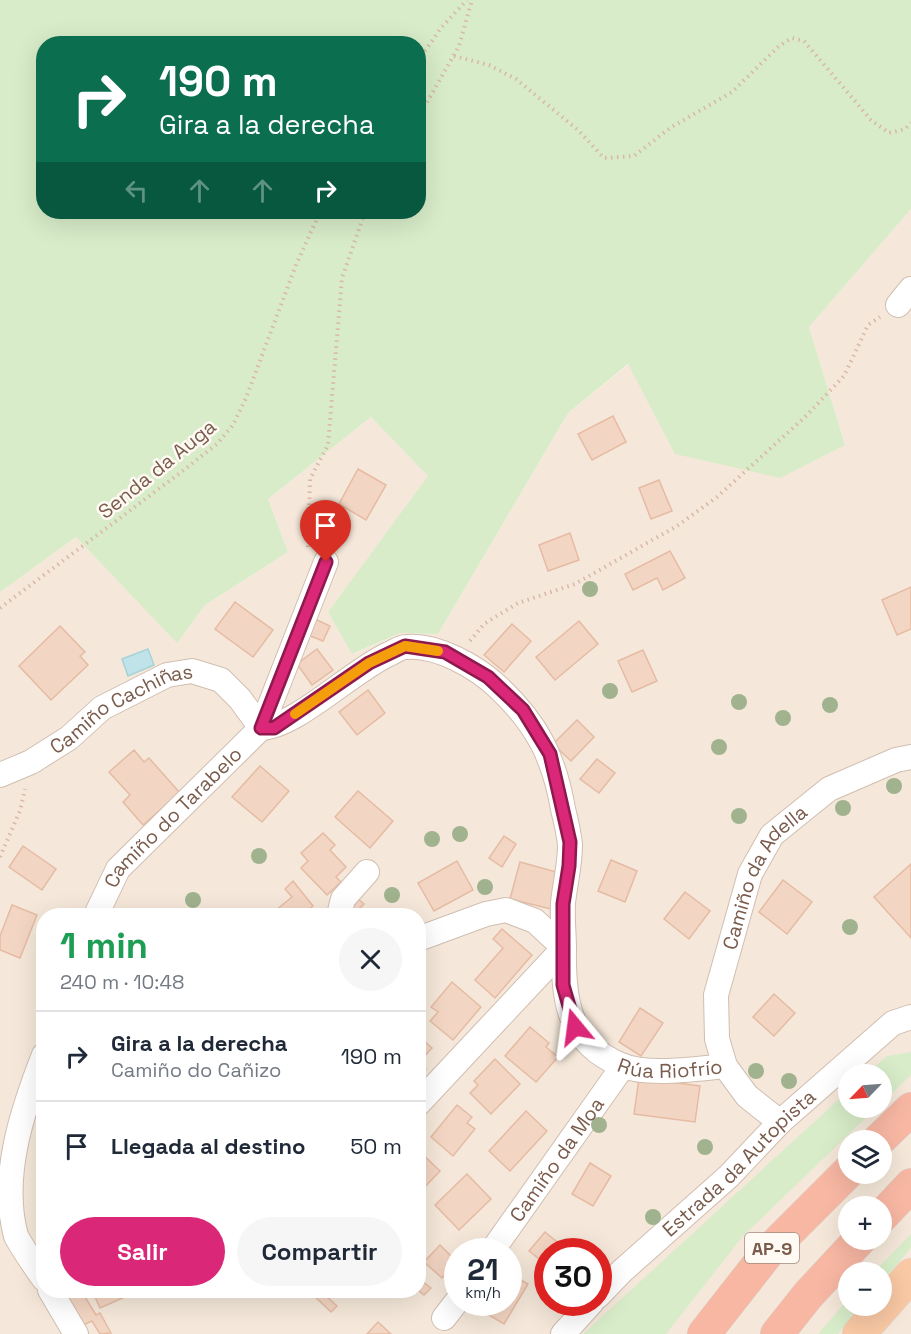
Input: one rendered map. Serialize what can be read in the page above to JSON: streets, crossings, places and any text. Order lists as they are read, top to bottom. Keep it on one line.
{"streets":{"highway":["AP-9"],"street":["Camiño Cachiñas","Camiño do Tarabelo","Camiño da Adella","Rúa Riofrío","Camiño da Moa","Estrada da Autopista"],"path":["Senda da Auga"]},"crossings":[["Camiño Cachiñas","Camiño do Tarabelo"],["Camiño Cachiñas","Rúa Riofrío"],["Camiño do Tarabelo","Rúa Riofrío"],["Camiño da Adella","Rúa Riofrío"],["Rúa Riofrío","Camiño da Moa"],["Rúa Riofrío","Estrada da Autopista"]],"north":"bottom left","page":{"turn":["190 m","Gira a la derecha"],"heading":["1 min","240 m · 10:48"],"list":[{"name":"Gira a la derecha","note":"Camiño do Cañizo","value":"190 m"},{"name":"Llegada al destino","value":"50 m"}],"map_buttons":["+","−"],"buttons":["Salir","Compartir"],"speed":"21 km/h","limit":"30"}}
